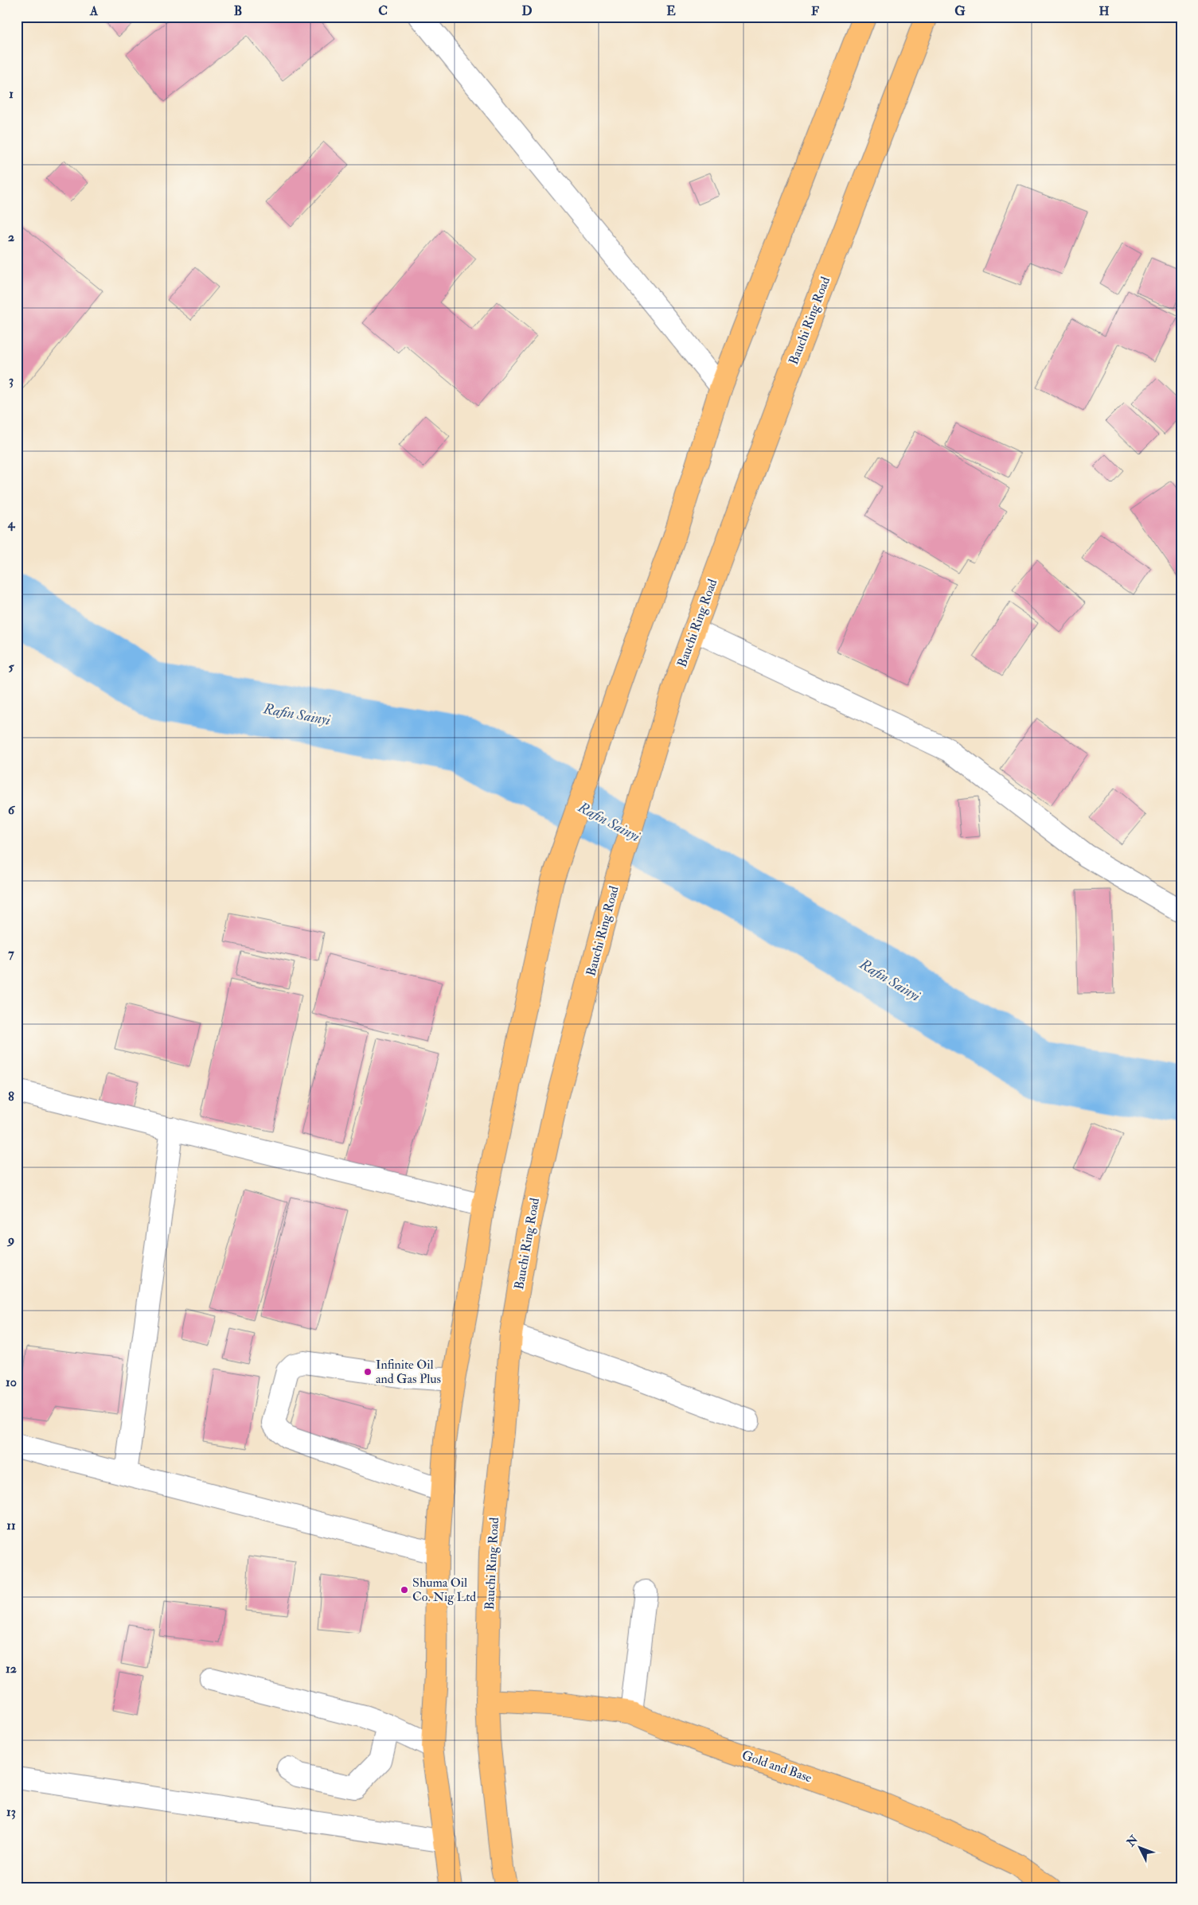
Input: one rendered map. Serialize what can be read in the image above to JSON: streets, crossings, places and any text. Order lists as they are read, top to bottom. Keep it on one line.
{"streets":{"main road":["Bauchi Ring Road","Gold and Base"]},"crossings":[["Bauchi Ring Road","Gold and Base"]],"water":["Rafin Sainyi"],"places":["Infinite Oil and Gas Plus","Shuma Oil Co. Nig Ltd"],"north":"top left","grid":{"columns":["A","B","C","D","E","F","G","H"],"rows":["1","2","3","4","5","6","7","8","9","10","11","12","13"]}}
